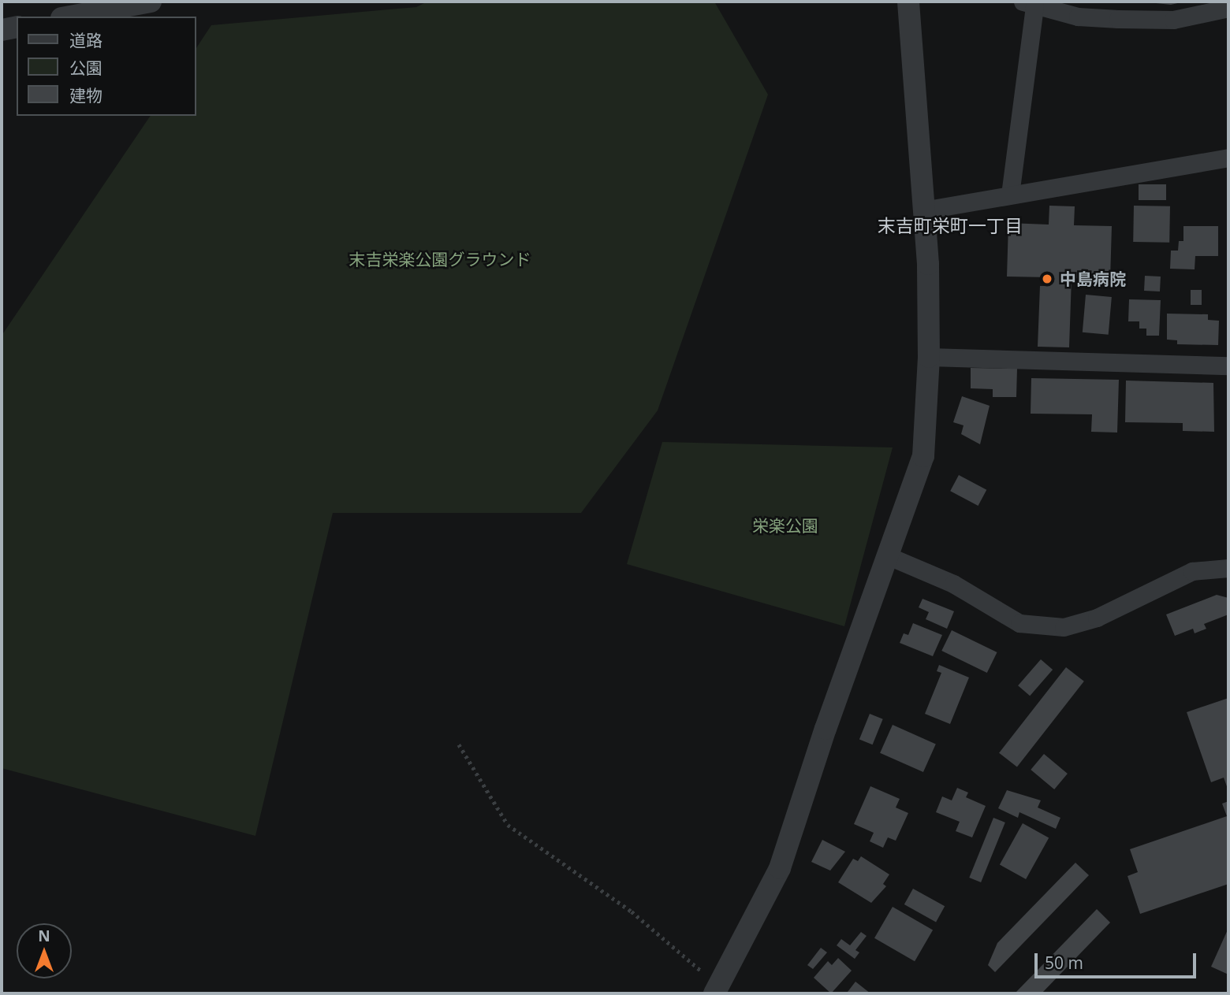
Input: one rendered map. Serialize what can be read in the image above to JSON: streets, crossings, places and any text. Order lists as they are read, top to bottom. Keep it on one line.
{"districts":["末吉町栄町一丁目"],"parks":["末吉栄楽公園グラウンド","栄楽公園"],"places":["中島病院"],"legend":["道路","公園","建物"],"scale_bar":"50 m","north":"top"}
